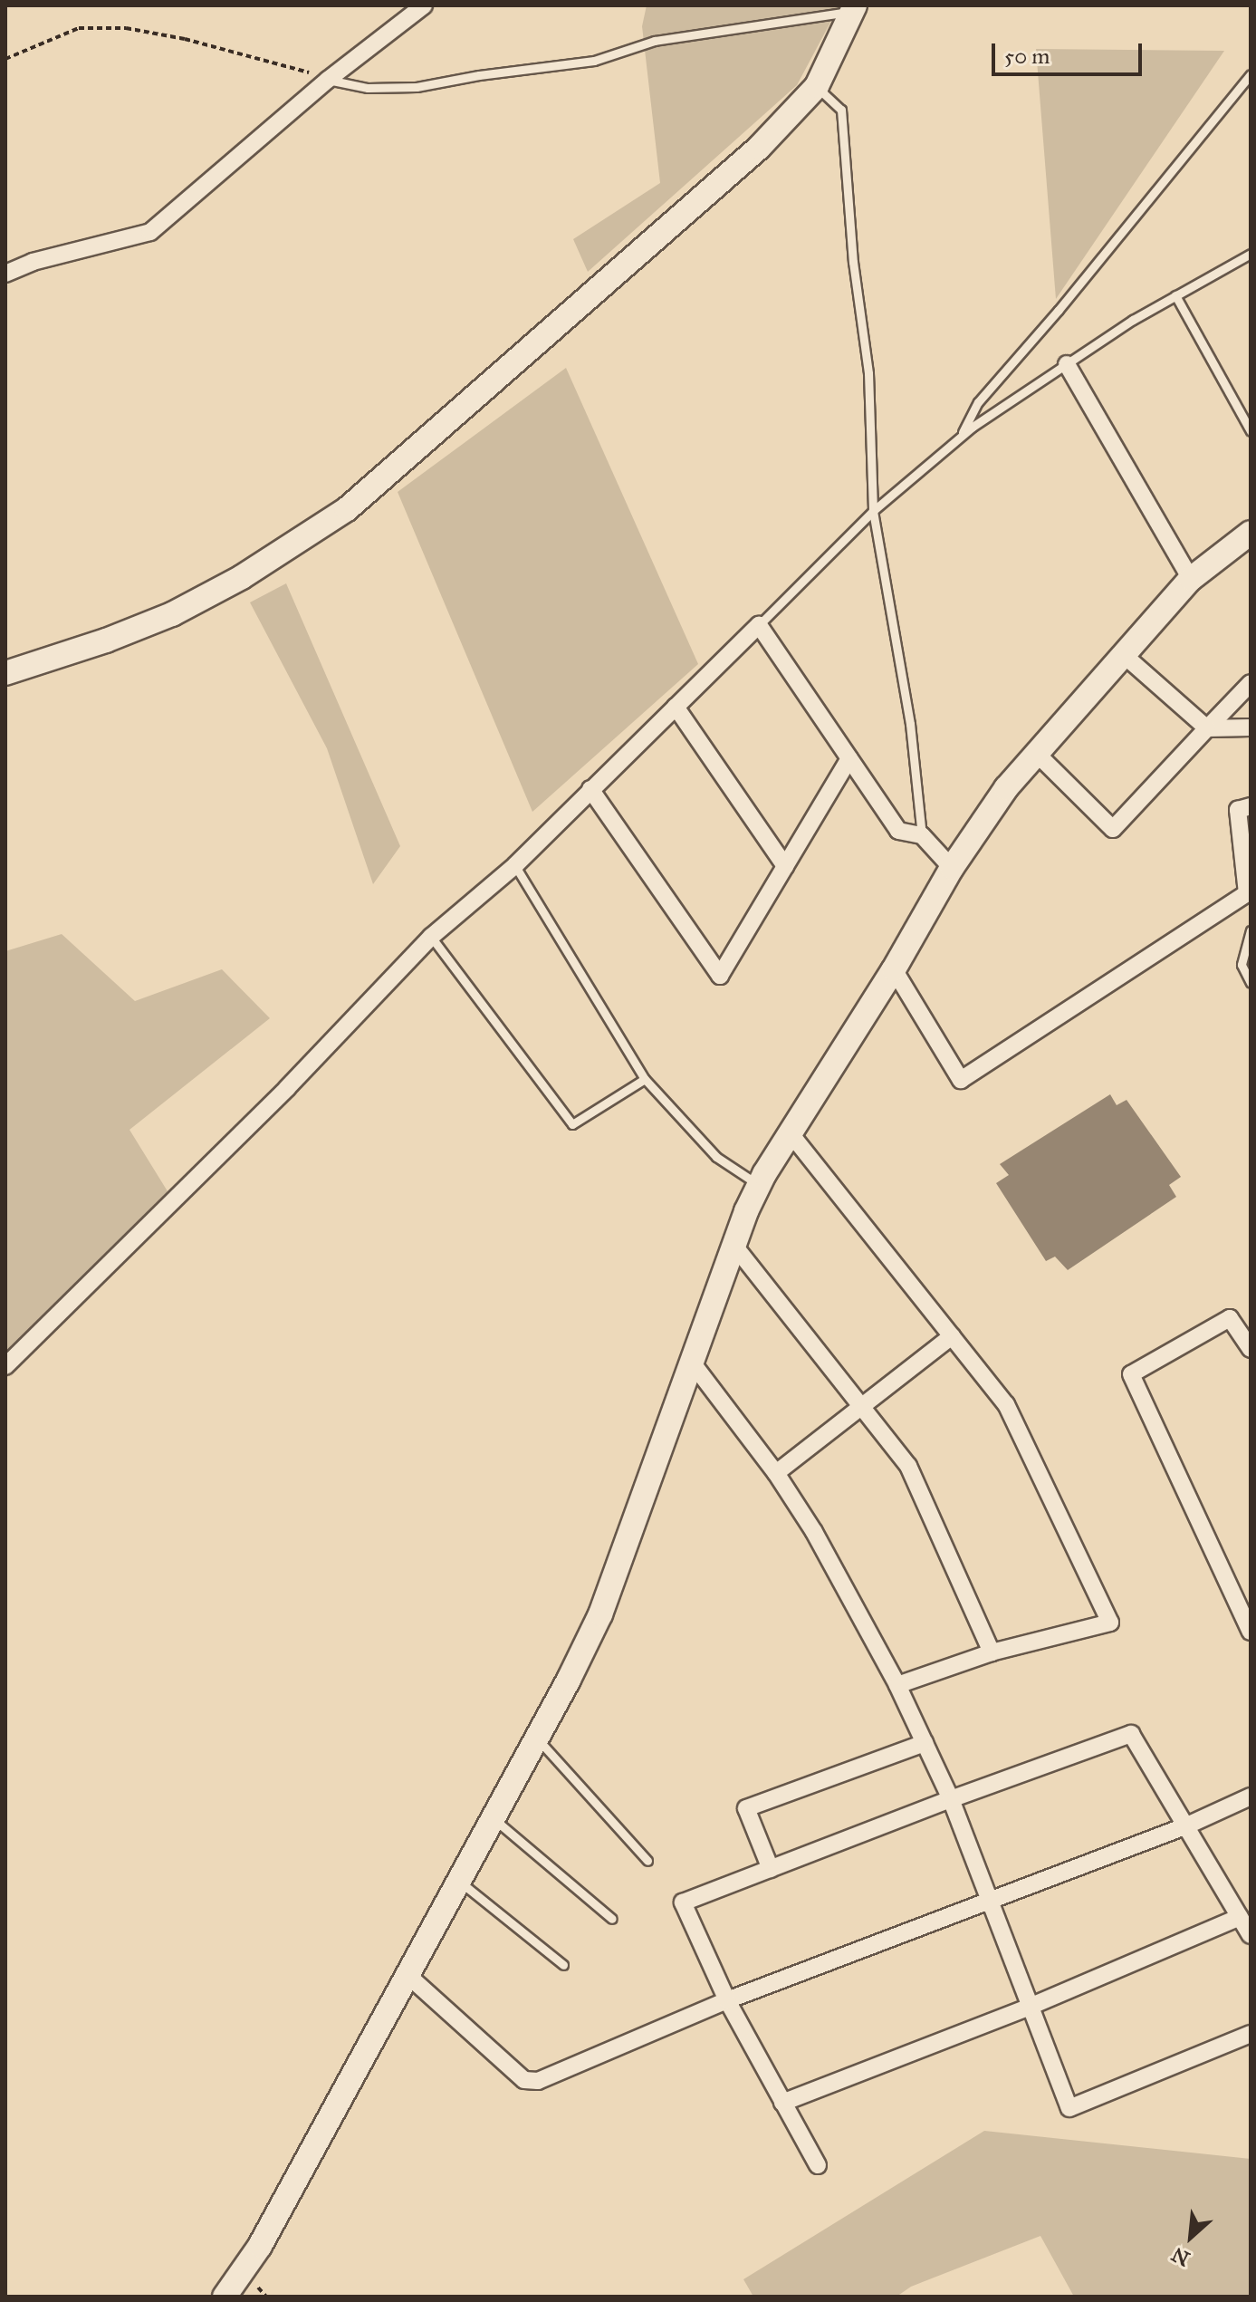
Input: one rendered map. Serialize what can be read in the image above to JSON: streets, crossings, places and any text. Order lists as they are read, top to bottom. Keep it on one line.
{"scale_bar":"50 m","north":"bottom left"}
